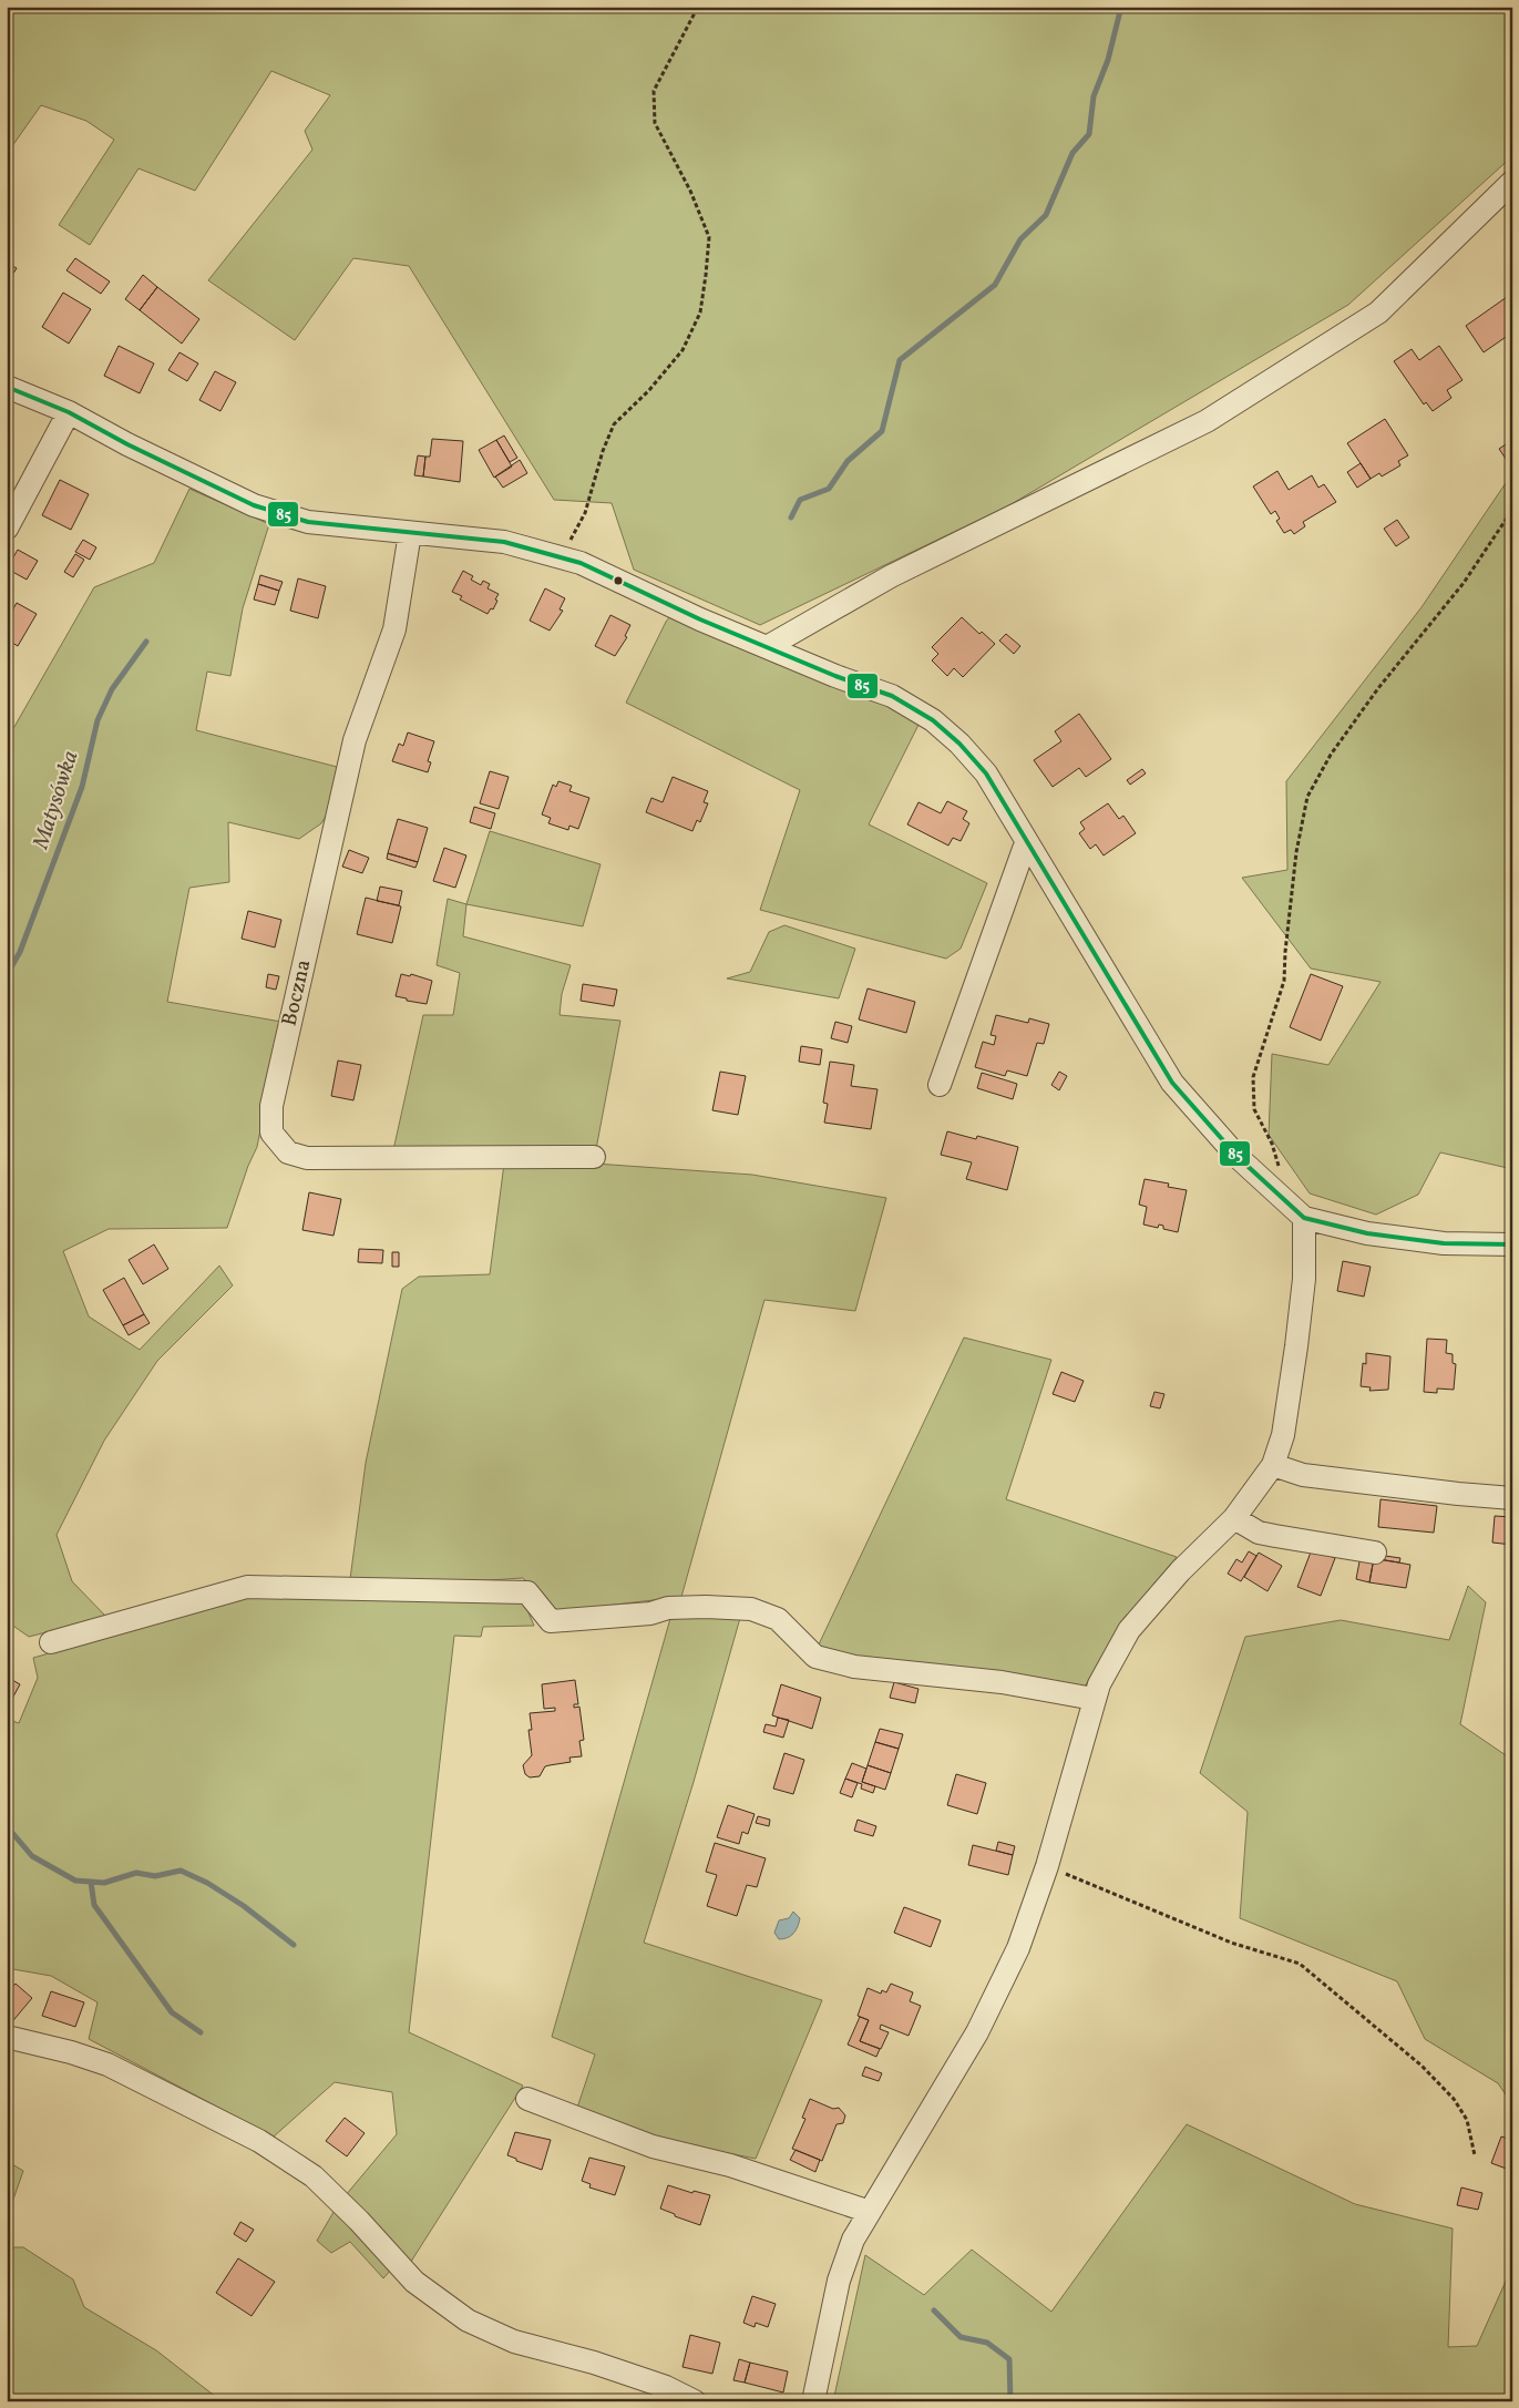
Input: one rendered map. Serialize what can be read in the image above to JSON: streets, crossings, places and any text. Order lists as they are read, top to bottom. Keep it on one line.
{"streets":{"street":["Boczna"]},"water":["Matysówka"],"lines":["transit line 85"]}
